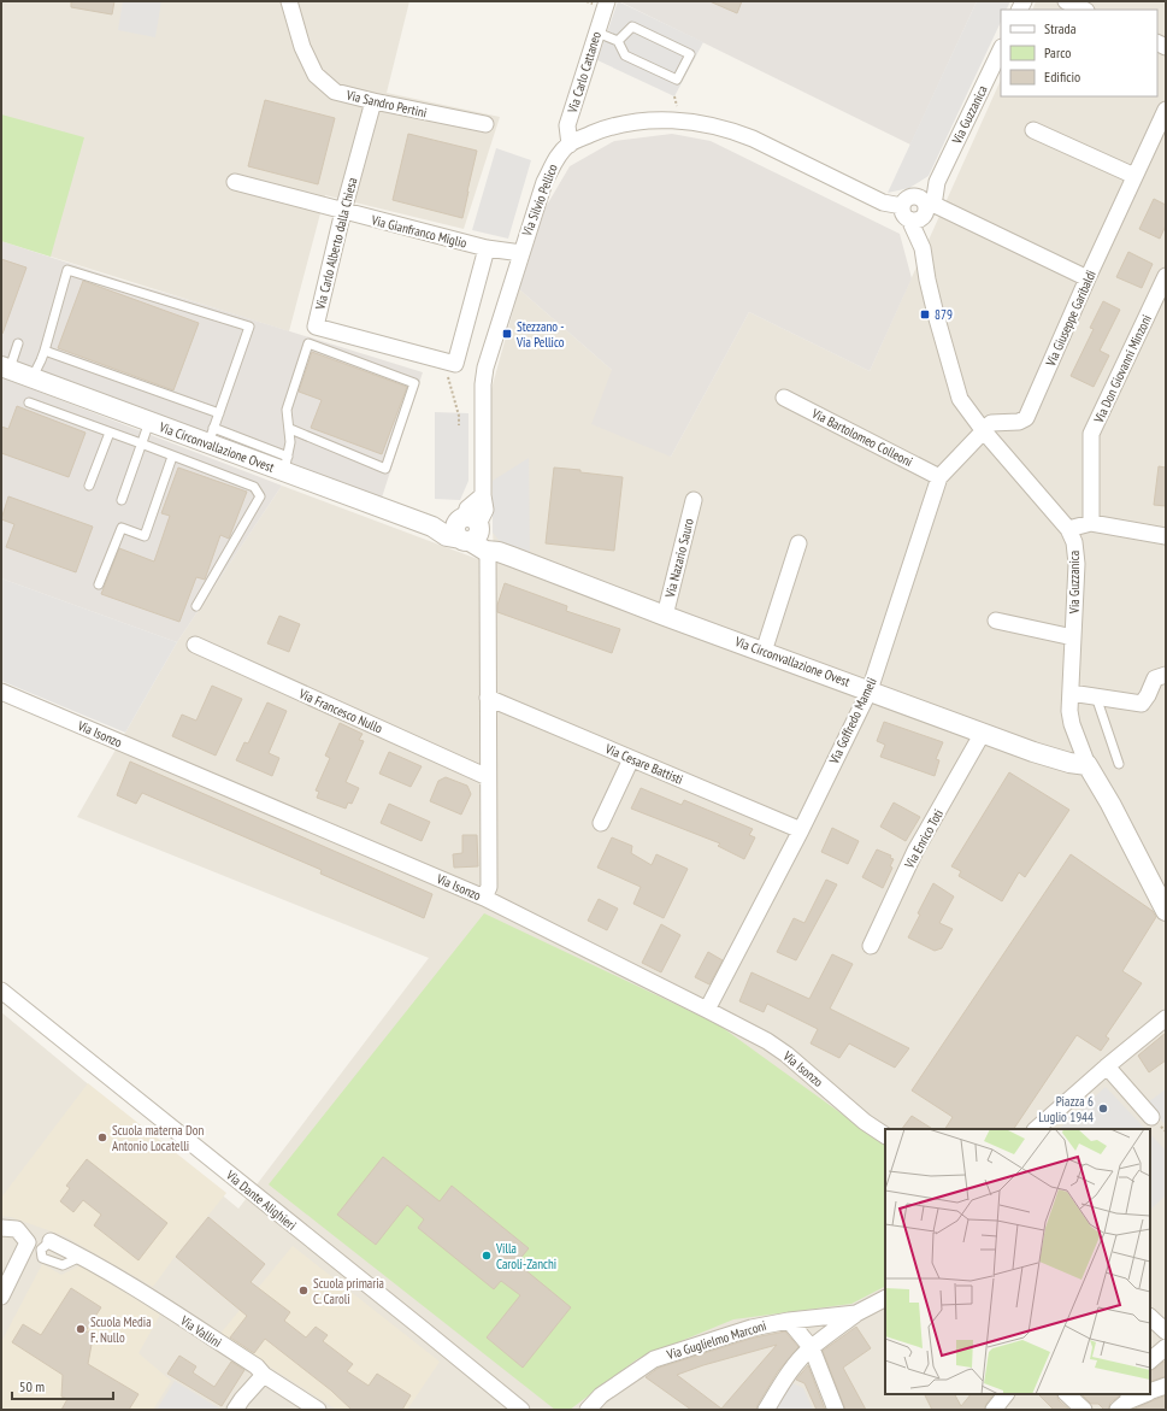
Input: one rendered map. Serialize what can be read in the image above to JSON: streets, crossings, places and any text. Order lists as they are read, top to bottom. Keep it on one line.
{"streets":{"street":["Via Carlo Cattaneo","Via Sandro Pertini","Via Guzzanica","Via Silvio Pellico","Via Gianfranco Miglio","Via Carlo Alberto dalla Chiesa","Via Giuseppe Garibaldi","Via Don Giovanni Minzoni","Via Bartolomeo Colleoni","Via Circonvallazione Ovest","Via Nazario Sauro","Via Francesco Nullo","Via Goffredo Mameli","Via Isonzo","Via Cesare Battisti","Via Enrico Toti","Via Dante Alighieri","Via Vallini","Via Guglielmo Marconi"]},"crossings":[["Via Carlo Cattaneo","Via Silvio Pellico"],["Via Sandro Pertini","Via Carlo Alberto dalla Chiesa"],["Via Guzzanica","Via Silvio Pellico"],["Via Guzzanica","Via Giuseppe Garibaldi"],["Via Guzzanica","Via Circonvallazione Ovest"],["Via Guzzanica","Via Goffredo Mameli"],["Via Silvio Pellico","Via Gianfranco Miglio"],["Via Silvio Pellico","Via Giuseppe Garibaldi"],["Via Silvio Pellico","Via Circonvallazione Ovest"],["Via Gianfranco Miglio","Via Carlo Alberto dalla Chiesa"],["Via Giuseppe Garibaldi","Via Goffredo Mameli"],["Via Bartolomeo Colleoni","Via Goffredo Mameli"],["Via Circonvallazione Ovest","Via Nazario Sauro"],["Via Circonvallazione Ovest","Via Goffredo Mameli"],["Via Circonvallazione Ovest","Via Enrico Toti"],["Via Goffredo Mameli","Via Isonzo"],["Via Goffredo Mameli","Via Cesare Battisti"]],"places":{"transit":["879","Stezzano - Via Pellico"],"other":["Piazza 6 Luglio 1944","Scuola materna Don Antonio Locatelli","Villa Caroli-Zanchi","Scuola primaria C. Caroli","Scuola Media F. Nullo"]},"legend":["Strada","Parco","Edificio"],"scale_bar":"50 m"}
